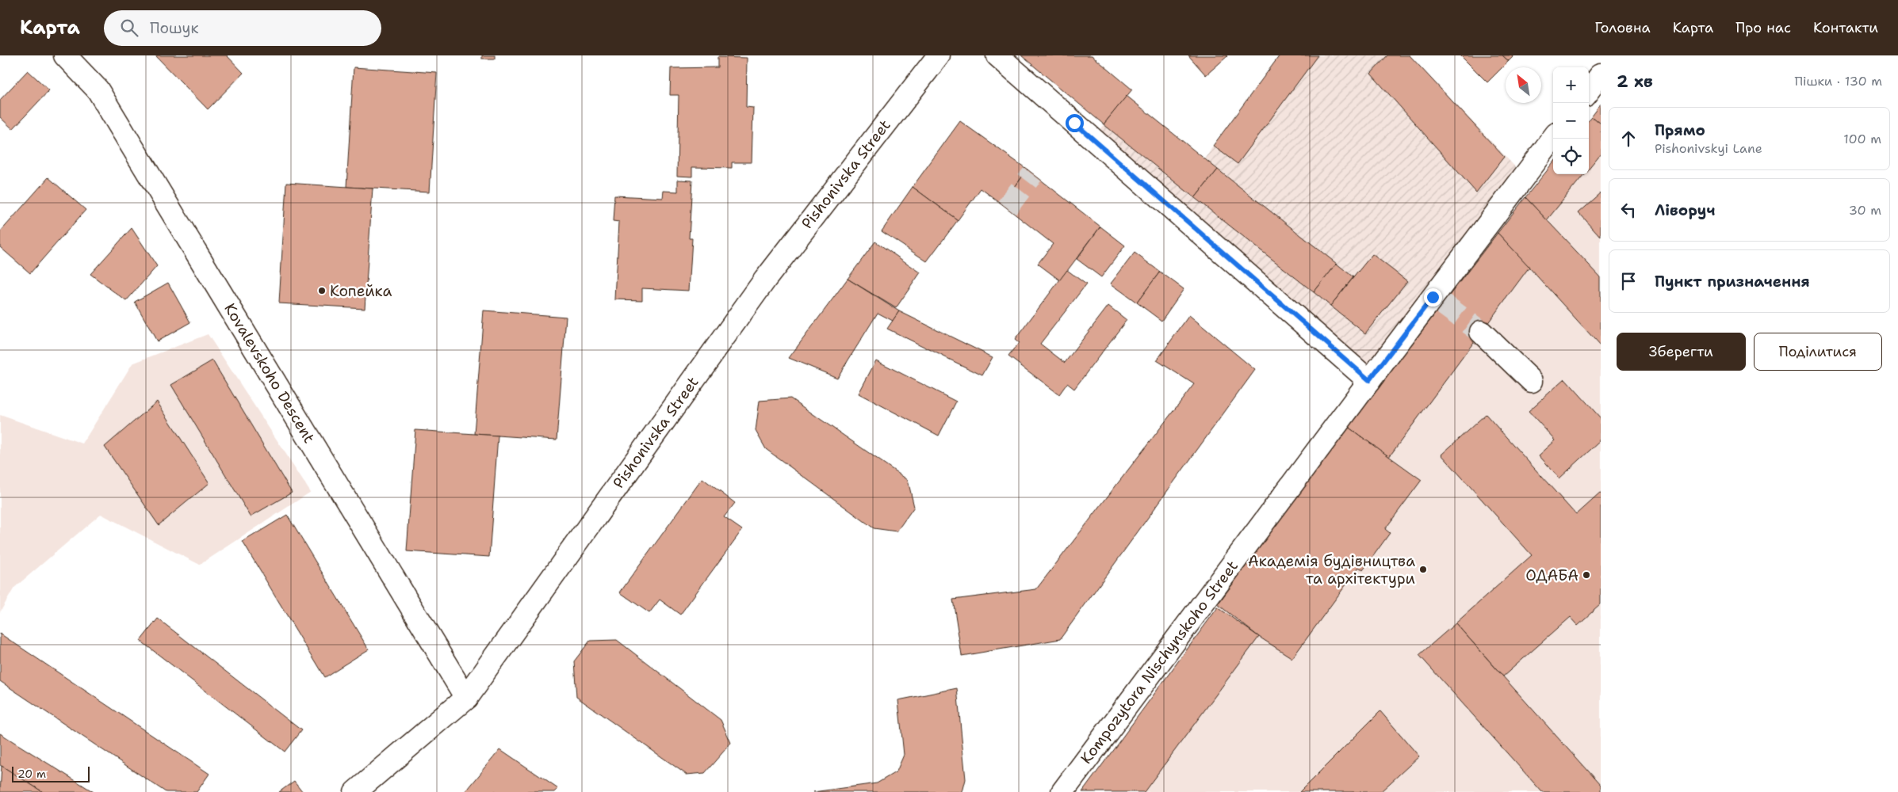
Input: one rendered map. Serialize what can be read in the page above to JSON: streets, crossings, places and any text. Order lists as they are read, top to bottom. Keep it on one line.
{"streets":{"street":["Pishonivska Street","Kovalevskoho Descent","Kompozytora Nischynskoho Street"]},"crossings":[["Pishonivska Street","Kovalevskoho Descent"]],"places":["Копейка","Академія будівництва та архітектури","ОДАБА"],"scale_bar":"20 m","north":"top left","page":{"header":"Карта","search":"Пошук","nav":["Головна","Карта","Про нас","Контакти"],"heading":["2 хв","Пішки · 130 m"],"map_buttons":["+","−"],"list":[["Прямо","Pishonivskyi Lane","100 m"],["Ліворуч","30 m"],"Пункт призначення"],"buttons":["Зберегти","Поділитися"],"scale":"20 m"}}
